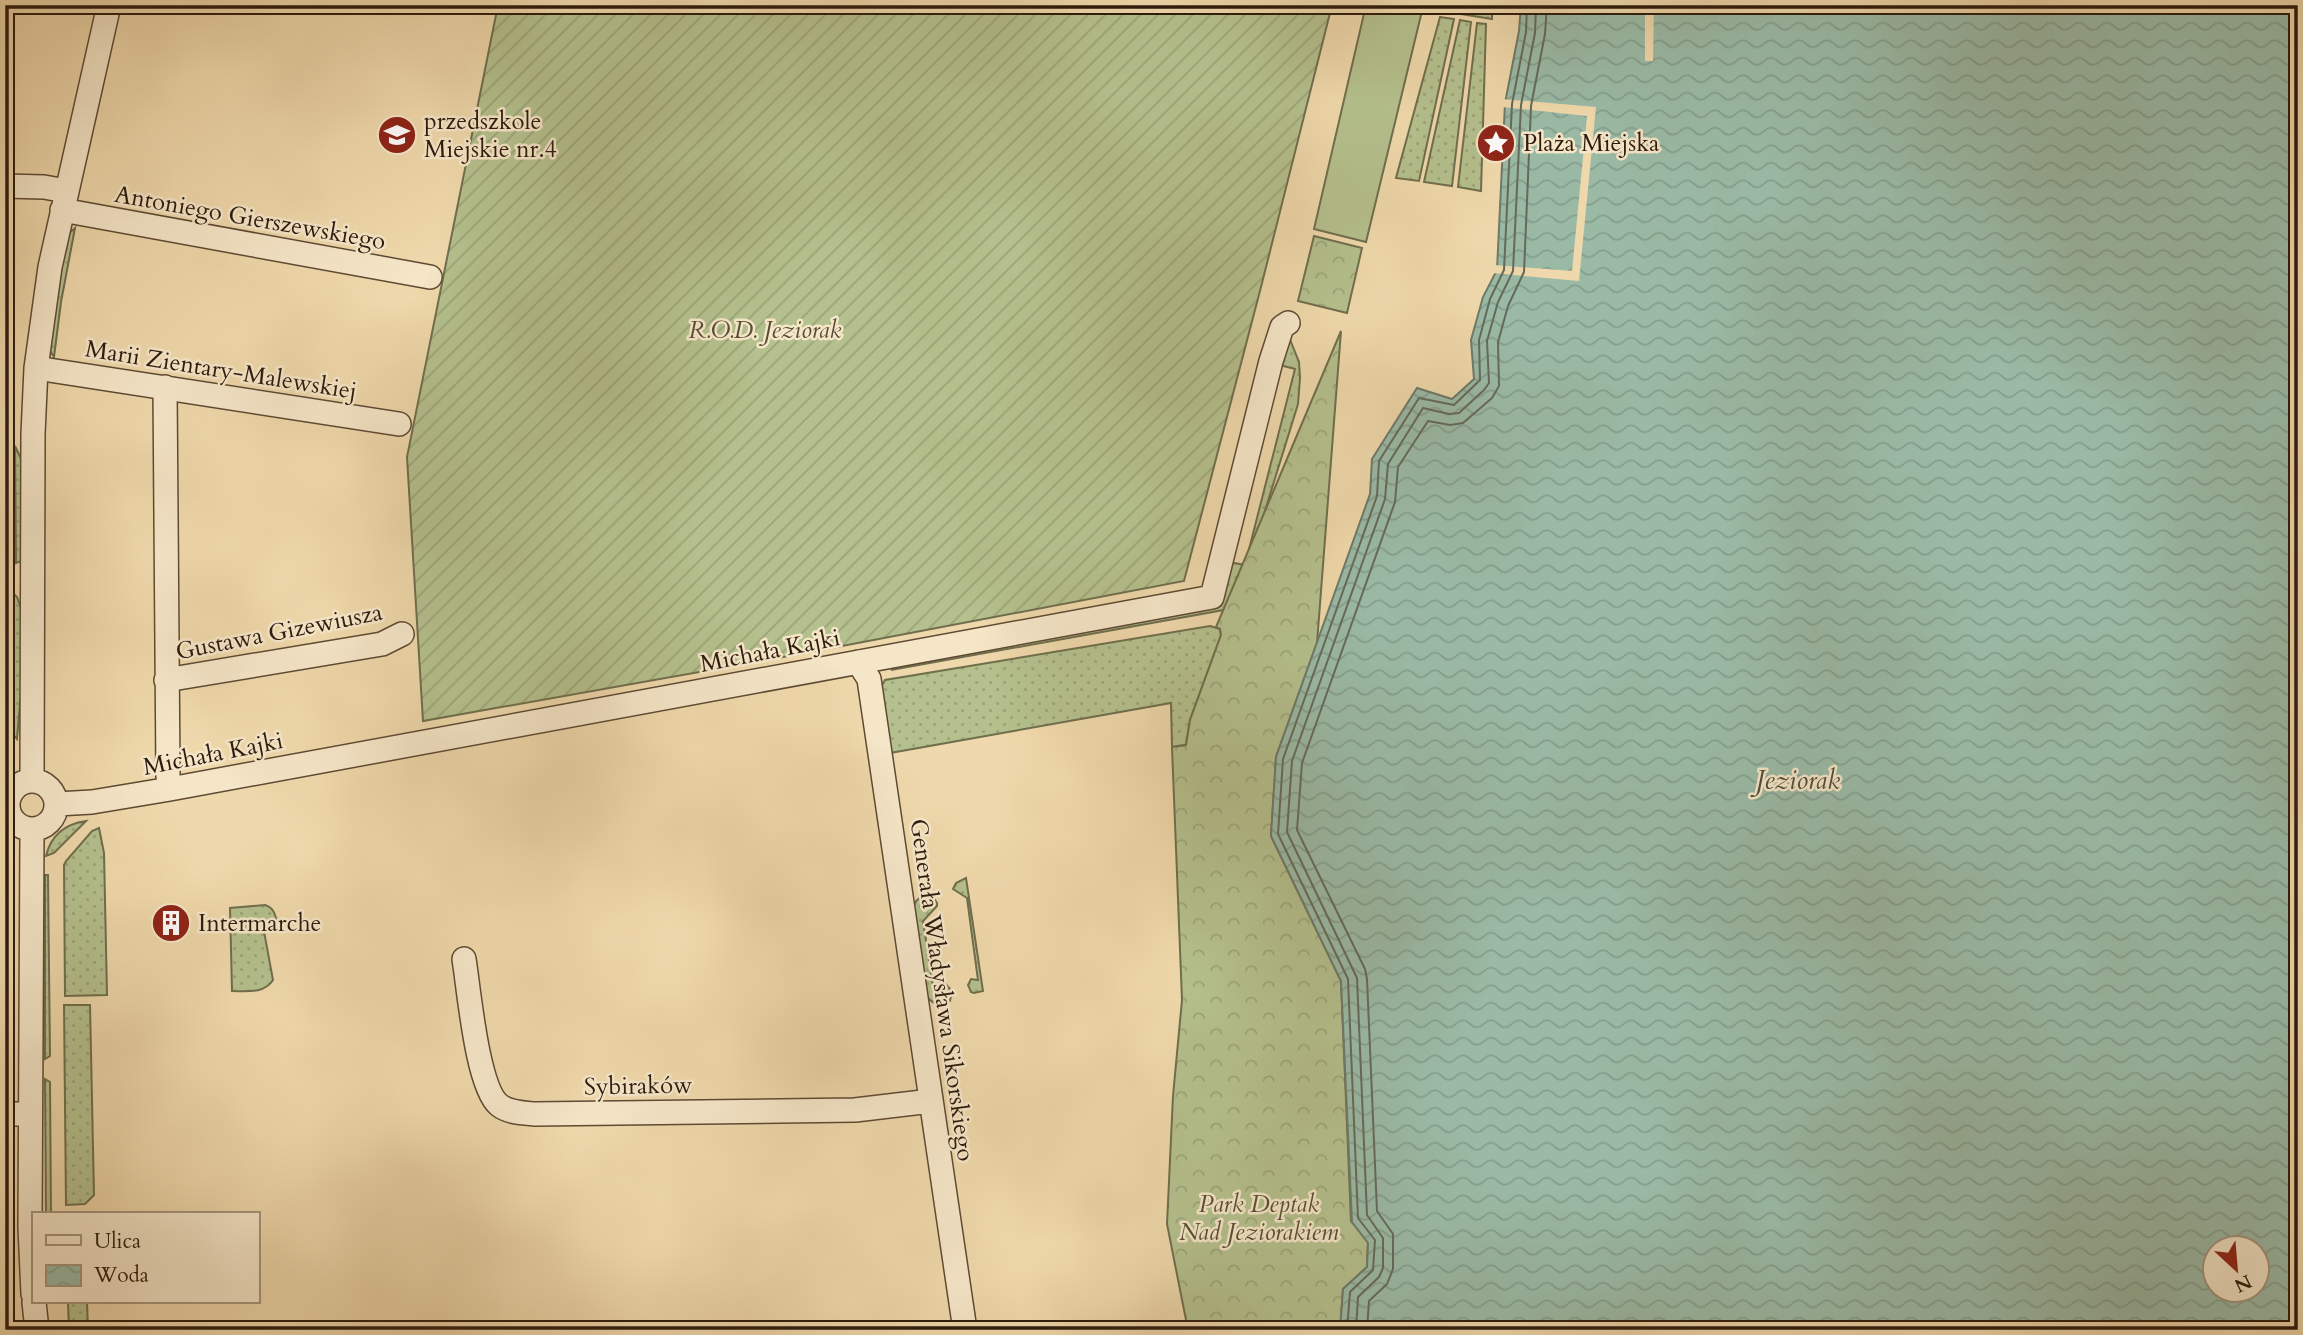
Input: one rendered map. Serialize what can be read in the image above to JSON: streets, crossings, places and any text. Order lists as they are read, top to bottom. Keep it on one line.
{"streets":{"street":["Antoniego Gierszewskiego","Marii Zientary-Malewskiej","Gustawa Gizewiusza","Michała Kajki","Generała Władysława Sikorskiego","Sybiraków"]},"crossings":[["Michała Kajki","Generała Władysława Sikorskiego"],["Generała Władysława Sikorskiego","Sybiraków"]],"water":["Jeziorak"],"parks":["R.O.D. Jeziorak","Park Deptak Nad Jeziorakiem"],"places":{"school or university":["przedszkole Miejskie nr.4"],"place":["Plaża Miejska"],"building":["Intermarche"]},"legend":["Ulica","Woda"],"north":"bottom right"}
